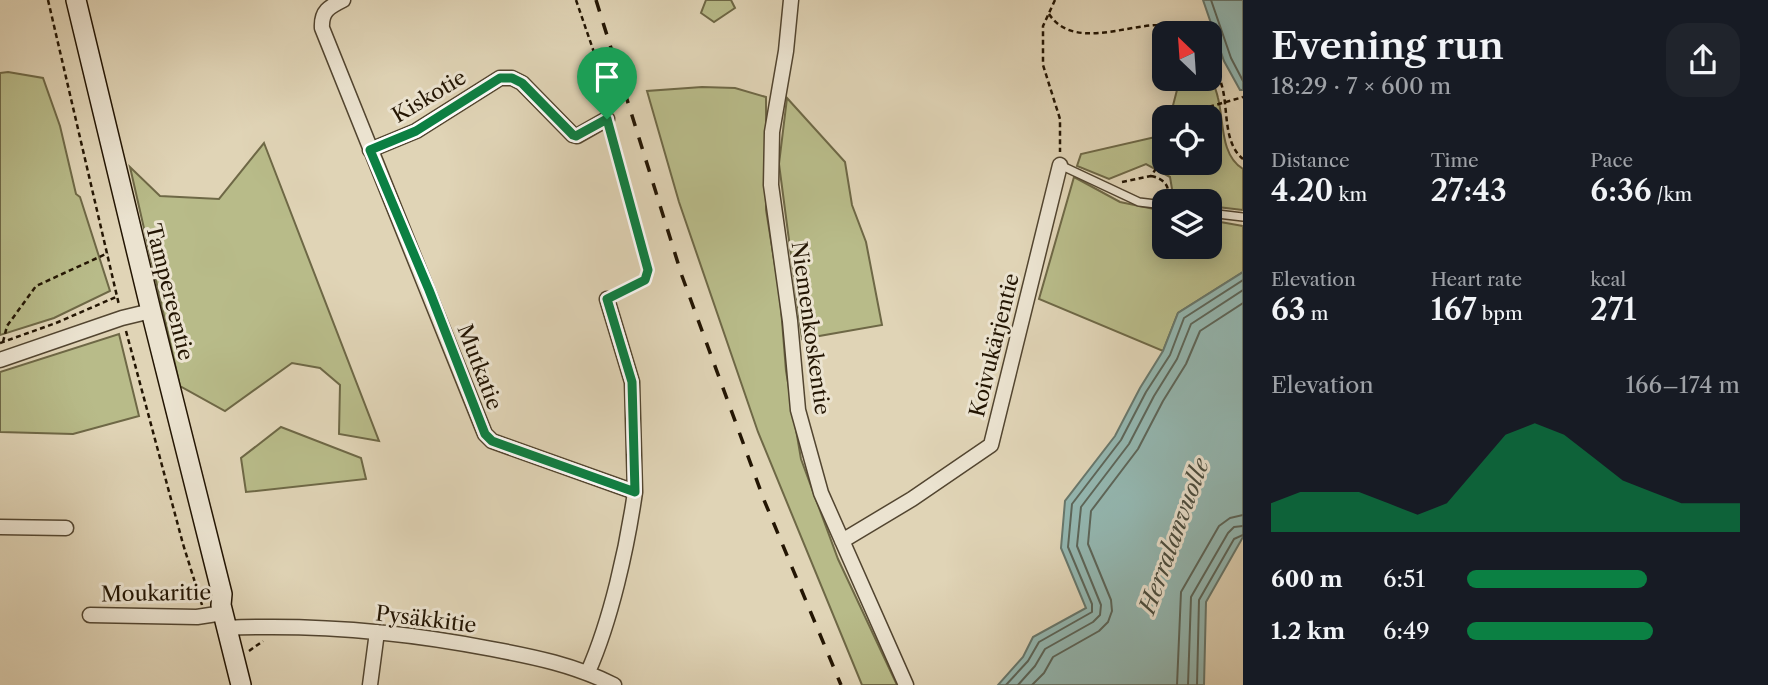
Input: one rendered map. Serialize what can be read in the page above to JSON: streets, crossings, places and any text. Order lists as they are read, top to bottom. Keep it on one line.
{"streets":{"main road":["Tampereentie"],"street":["Kiskotie","Niemenkoskentie","Koivukärjentie","Mutkatie","Moukaritie","Pysäkkitie"]},"crossings":[["Kiskotie","Mutkatie"],["Tampereentie","Moukaritie"],["Tampereentie","Pysäkkitie"],["Niemenkoskentie","Koivukärjentie"],["Moukaritie","Pysäkkitie"]],"water":["Herralanvuolle"],"north":"top left","page":{"heading":["Evening run","18:29 · 7 × 600 m"],"stats":[["Distance","4.20 km"],["Time","27:43"],["Pace","6:36 /km"],["Elevation","63 m"],["Heart rate","167 bpm"],["kcal","271"]],"chart":["Elevation","166–174 m"],"list":[{"name":"600 m","note":"6:51"},{"name":"1.2 km","note":"6:49"}]}}
